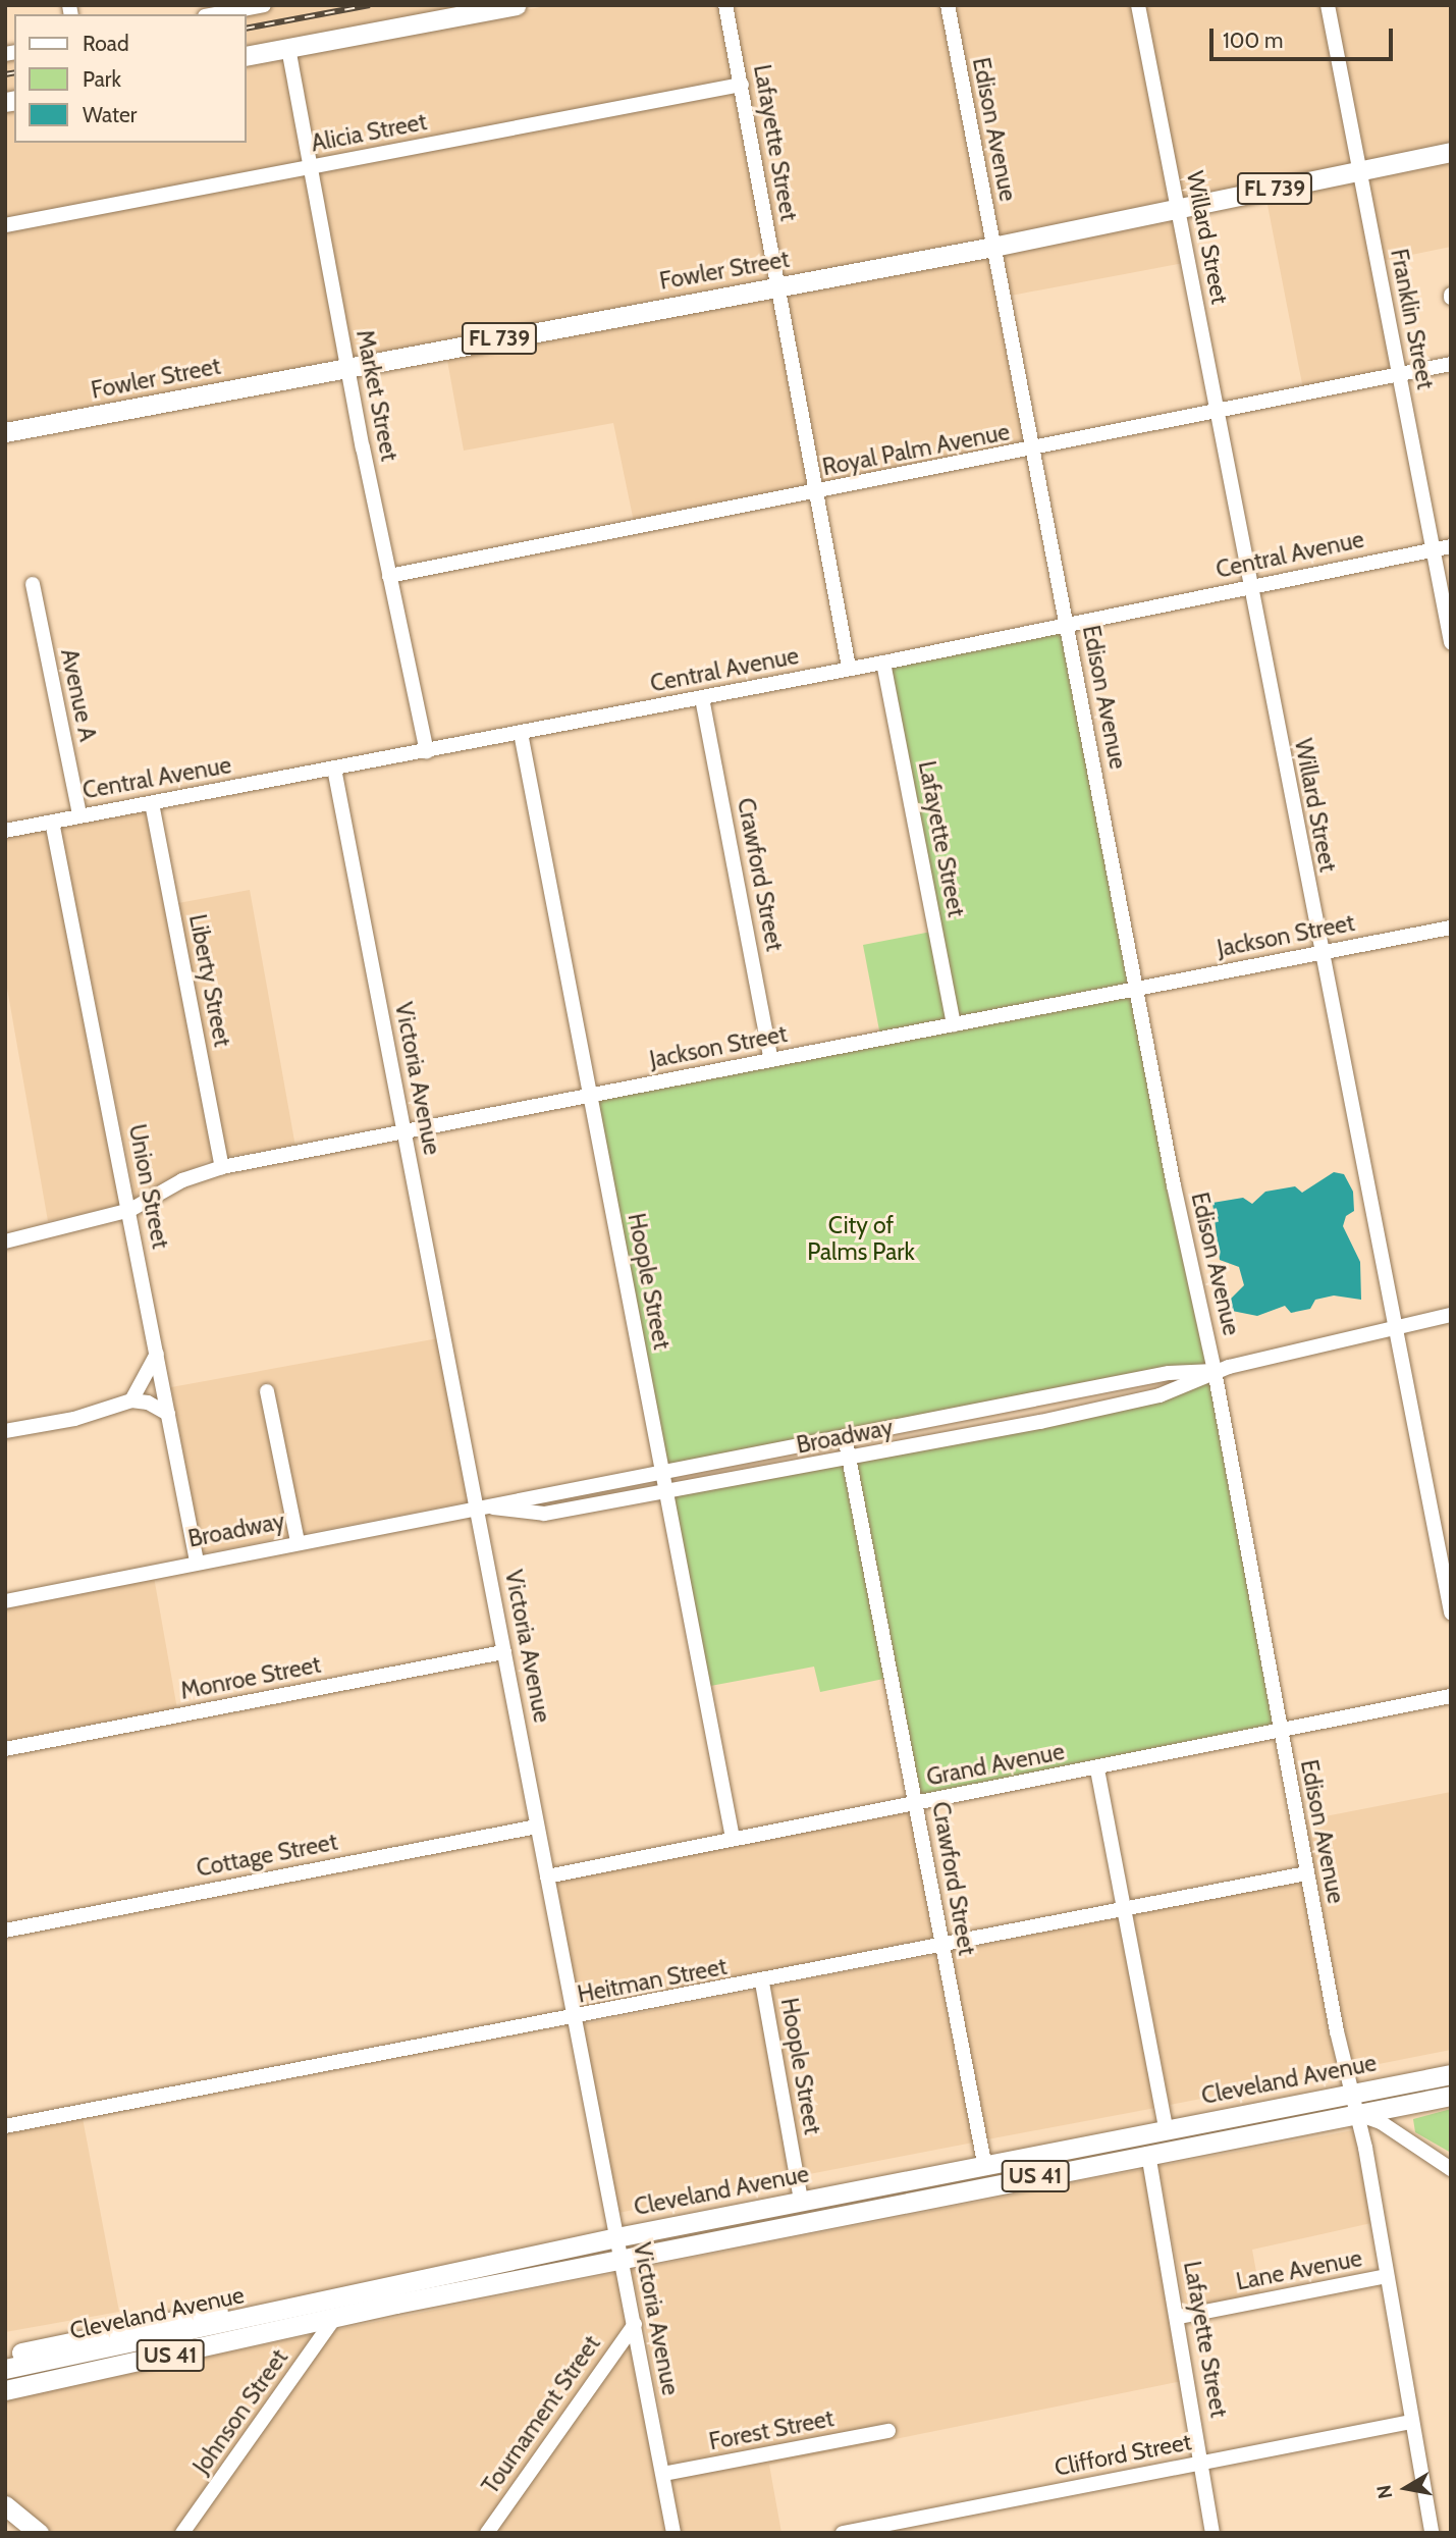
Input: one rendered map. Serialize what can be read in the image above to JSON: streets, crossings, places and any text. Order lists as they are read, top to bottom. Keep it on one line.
{"streets":{"main road":["FL 739","Fowler Street","Cleveland Avenue","US 41"],"street":["Edison Avenue","Alicia Street","Lafayette Street","Willard Street","Franklin Street","Market Street","Royal Palm Avenue","Central Avenue","Avenue A","Crawford Street","Jackson Street","Liberty Street","Victoria Avenue","Union Street","Hoople Street","Broadway","Monroe Street","Grand Avenue","Cottage Street","Heitman Street","Lane Avenue","Johnson Street","Tournament Street","Forest Street","Clifford Street"]},"crossings":[["Edison Avenue","Fowler Street"],["Edison Avenue","Royal Palm Avenue"],["Edison Avenue","Central Avenue"],["Edison Avenue","Jackson Street"],["Edison Avenue","Broadway"],["Edison Avenue","Grand Avenue"],["Edison Avenue","Heitman Street"],["Edison Avenue","Cleveland Avenue"],["Edison Avenue","Lane Avenue"],["Edison Avenue","Clifford Street"],["Alicia Street","Lafayette Street"],["Alicia Street","Market Street"],["Lafayette Street","Fowler Street"],["Lafayette Street","Royal Palm Avenue"],["Lafayette Street","Central Avenue"],["Lafayette Street","Jackson Street"],["Lafayette Street","Cleveland Avenue"],["Lafayette Street","Lane Avenue"],["Lafayette Street","Clifford Street"],["Willard Street","Fowler Street"],["Willard Street","Royal Palm Avenue"],["Willard Street","Central Avenue"],["Willard Street","Jackson Street"],["Willard Street","Broadway"],["Fowler Street","Franklin Street"],["Fowler Street","Market Street"],["Franklin Street","Royal Palm Avenue"],["Franklin Street","Central Avenue"],["Market Street","Royal Palm Avenue"],["Market Street","Central Avenue"],["Central Avenue","Avenue A"],["Central Avenue","Crawford Street"],["Central Avenue","Liberty Street"],["Central Avenue","Victoria Avenue"],["Central Avenue","Union Street"],["Central Avenue","Hoople Street"],["Crawford Street","Jackson Street"],["Crawford Street","Broadway"],["Crawford Street","Grand Avenue"],["Crawford Street","Heitman Street"],["Crawford Street","Cleveland Avenue"],["Jackson Street","Liberty Street"],["Jackson Street","Victoria Avenue"],["Jackson Street","Union Street"],["Jackson Street","Hoople Street"],["Victoria Avenue","Broadway"],["Victoria Avenue","Monroe Street"],["Victoria Avenue","Grand Avenue"],["Victoria Avenue","Cottage Street"],["Victoria Avenue","Heitman Street"],["Victoria Avenue","Cleveland Avenue"],["Victoria Avenue","Tournament Street"],["Victoria Avenue","Forest Street"],["Union Street","Broadway"],["Hoople Street","Broadway"],["Hoople Street","Grand Avenue"],["Hoople Street","Heitman Street"],["Hoople Street","Cleveland Avenue"],["Cleveland Avenue","Johnson Street"]],"parks":["City of Palms Park"],"legend":["Road","Park","Water"],"scale_bar":"100 m","north":"left"}
